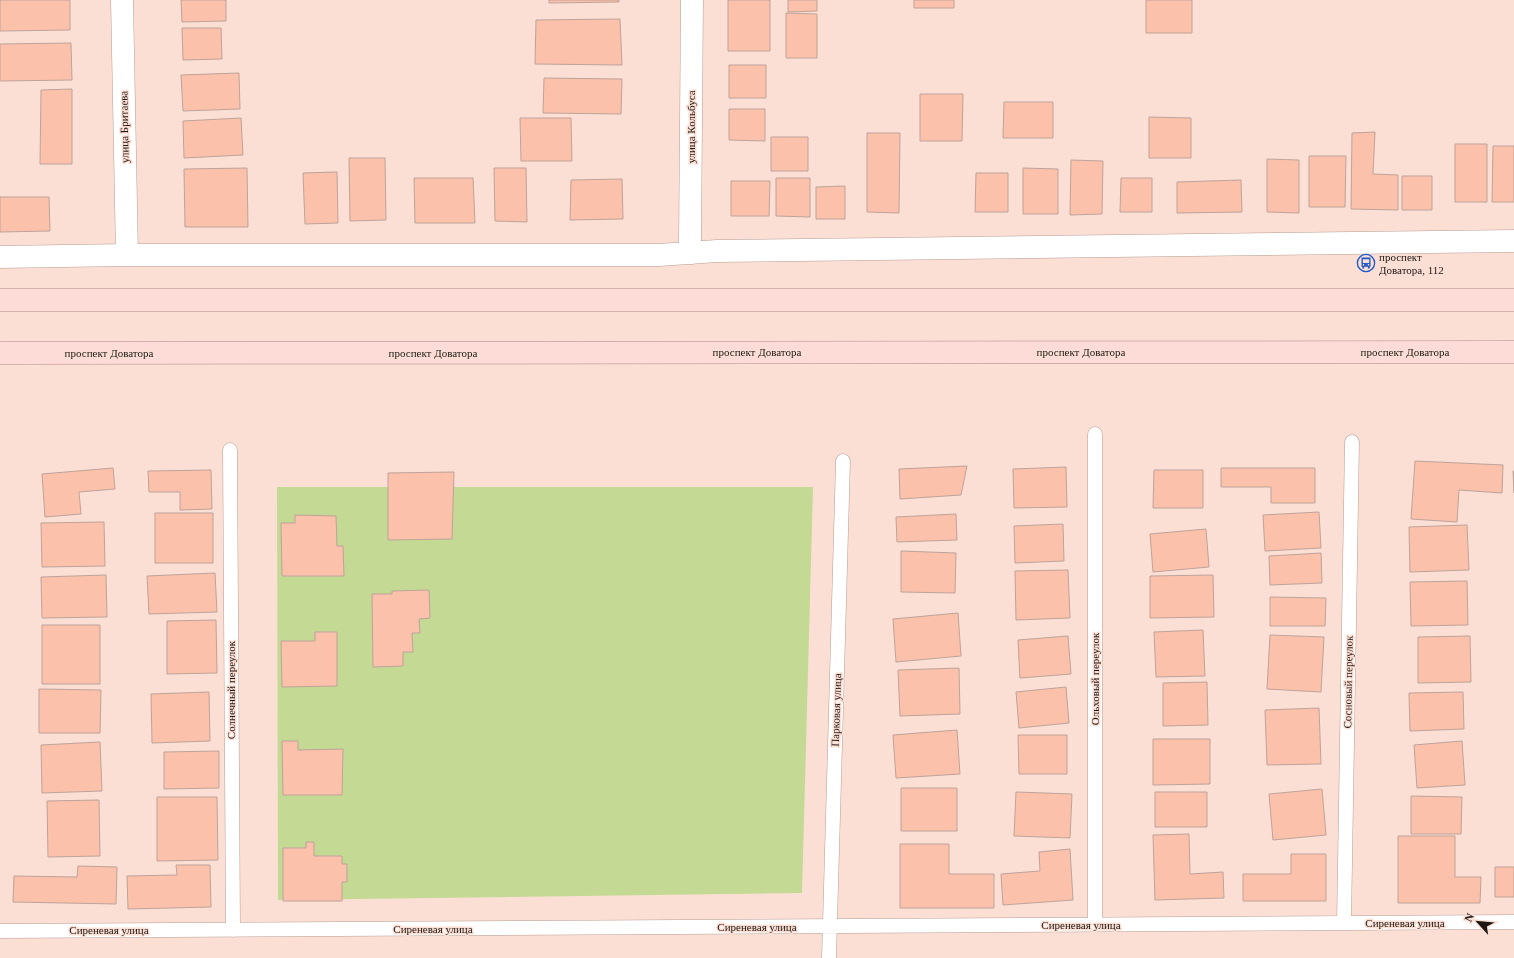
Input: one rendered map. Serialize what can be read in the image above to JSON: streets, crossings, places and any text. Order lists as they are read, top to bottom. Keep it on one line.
{"streets":{"main road":["проспект Доватора"],"street":["улица Бритаева","улица Кольбуса"],"lane":["Ольховый переулок","Сосновый переулок","Солнечный переулок","Парковая улица","Сиреневая улица"]},"crossings":[["Ольховый переулок","Сиреневая улица"],["Сосновый переулок","Сиреневая улица"],["Солнечный переулок","Сиреневая улица"],["Парковая улица","Сиреневая улица"]],"places":{"bus stop":["проспект Доватора, 112"]},"north":"top left"}
